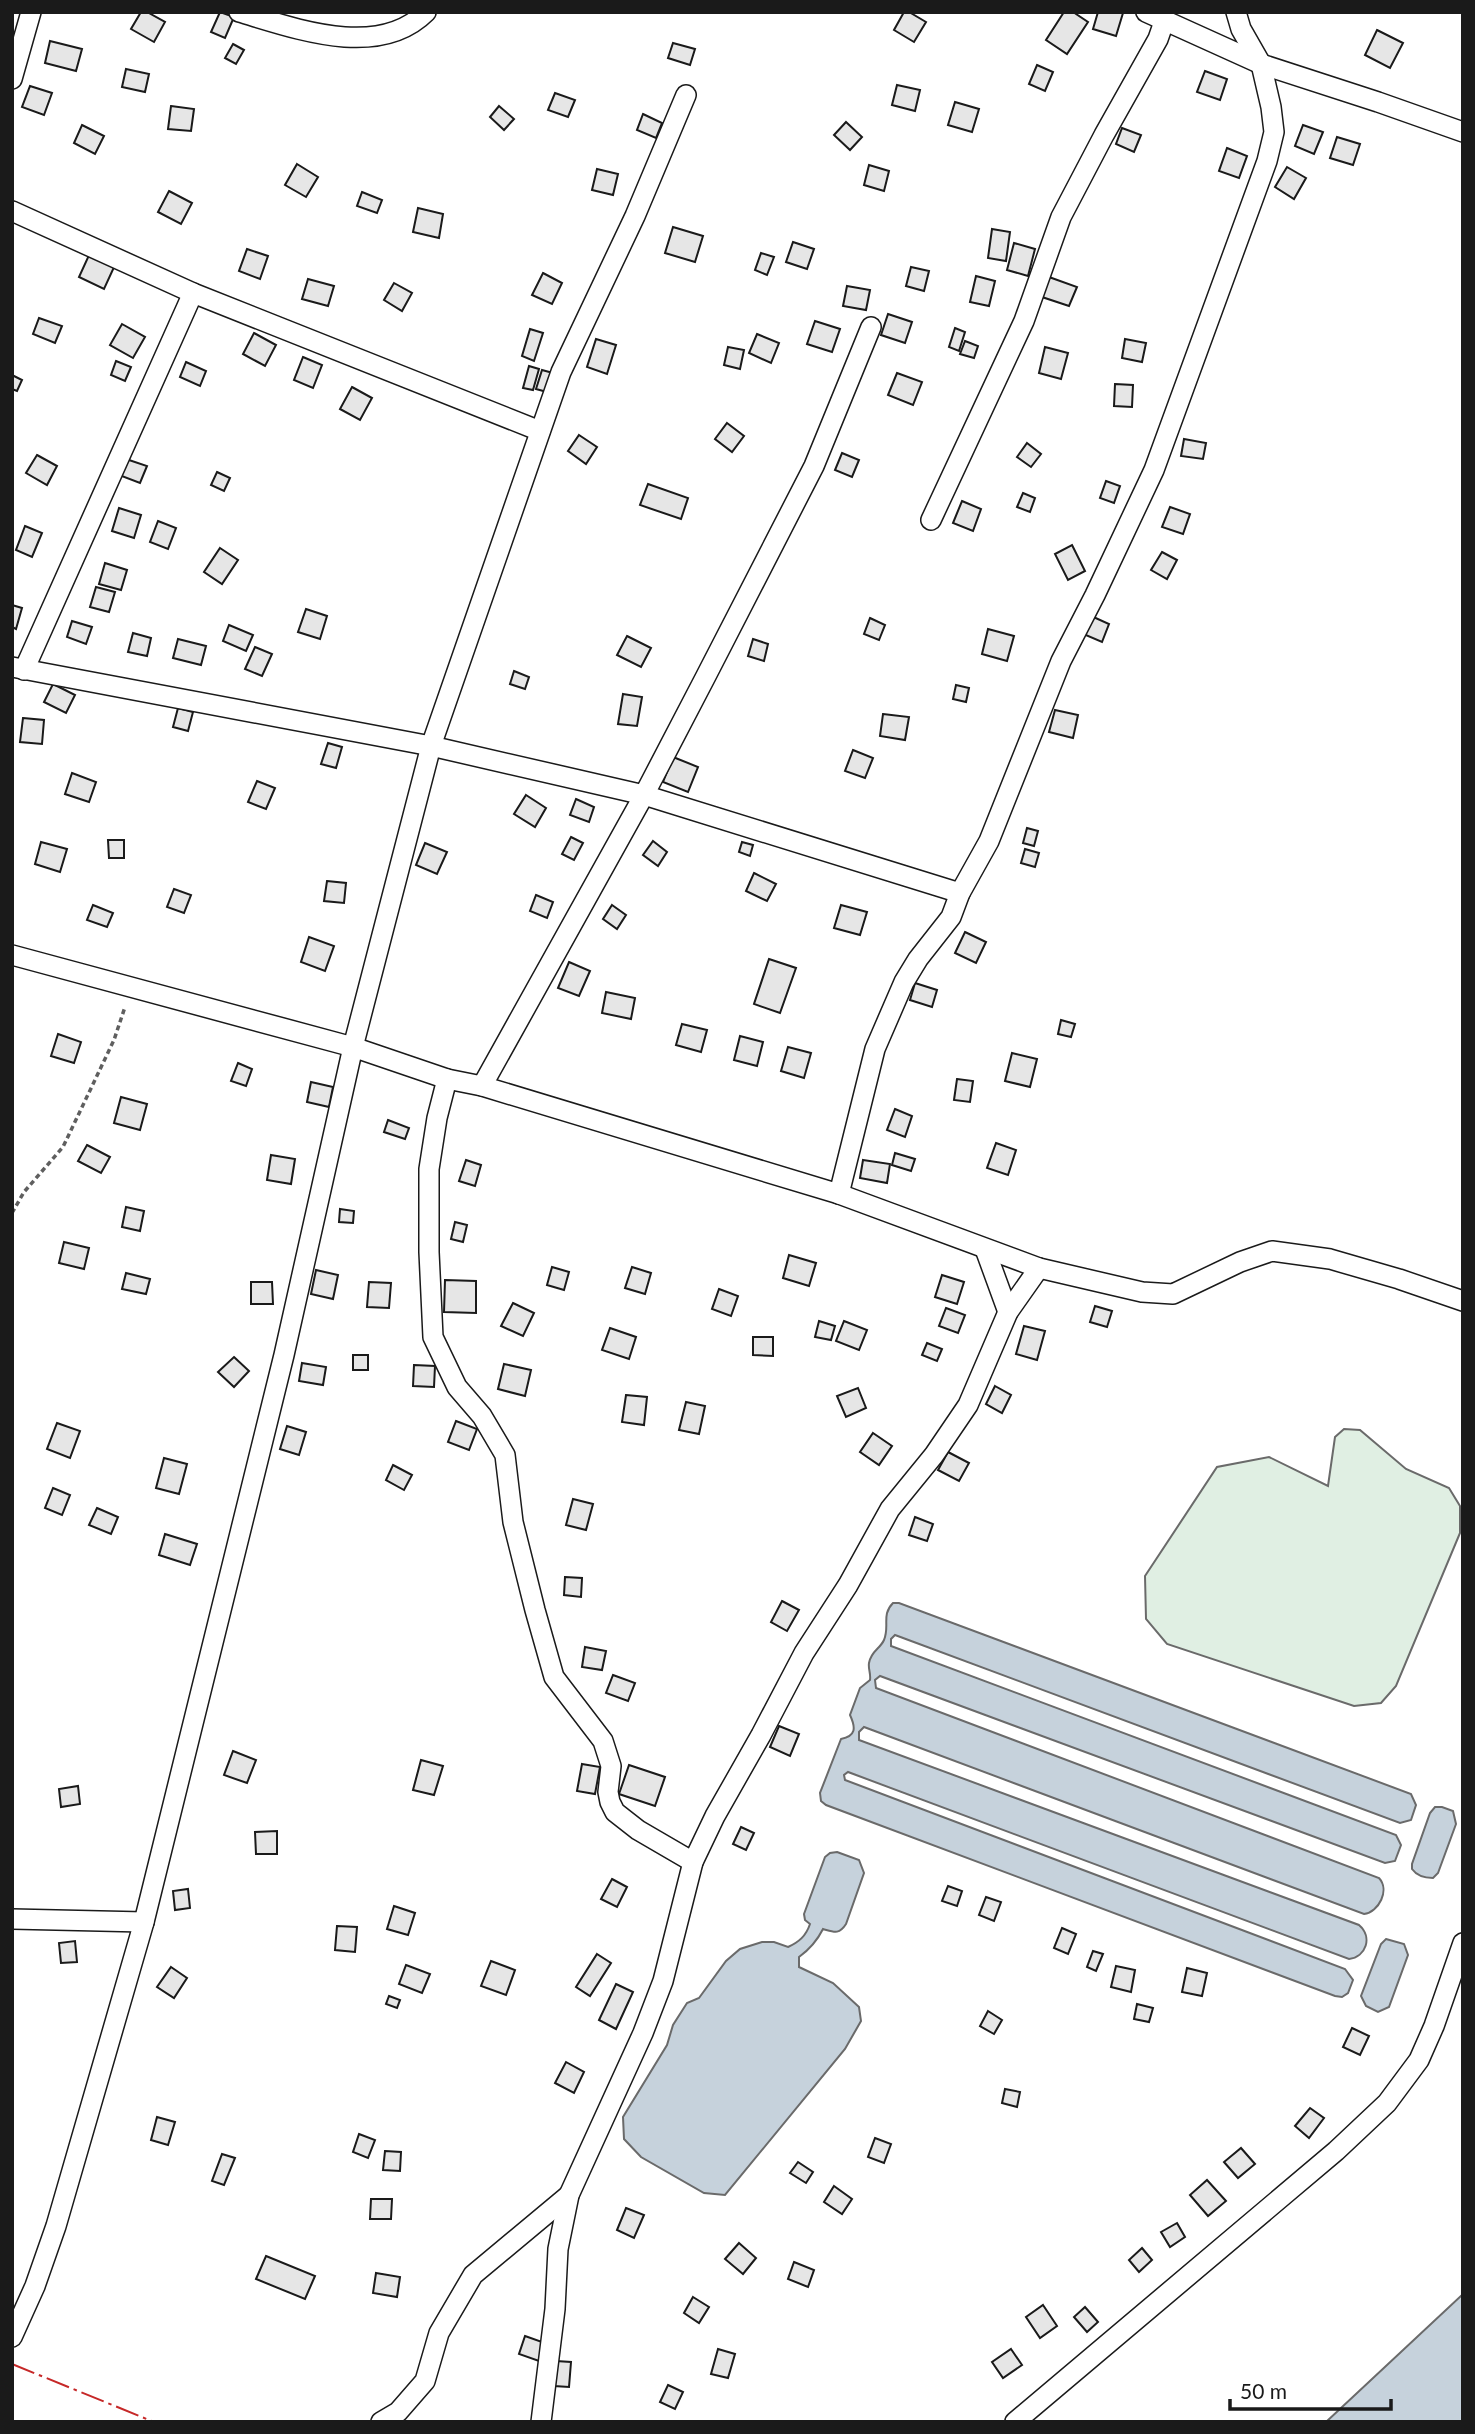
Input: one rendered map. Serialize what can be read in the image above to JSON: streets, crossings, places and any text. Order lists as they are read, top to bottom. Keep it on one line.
{"scale_bar":"50 m"}
